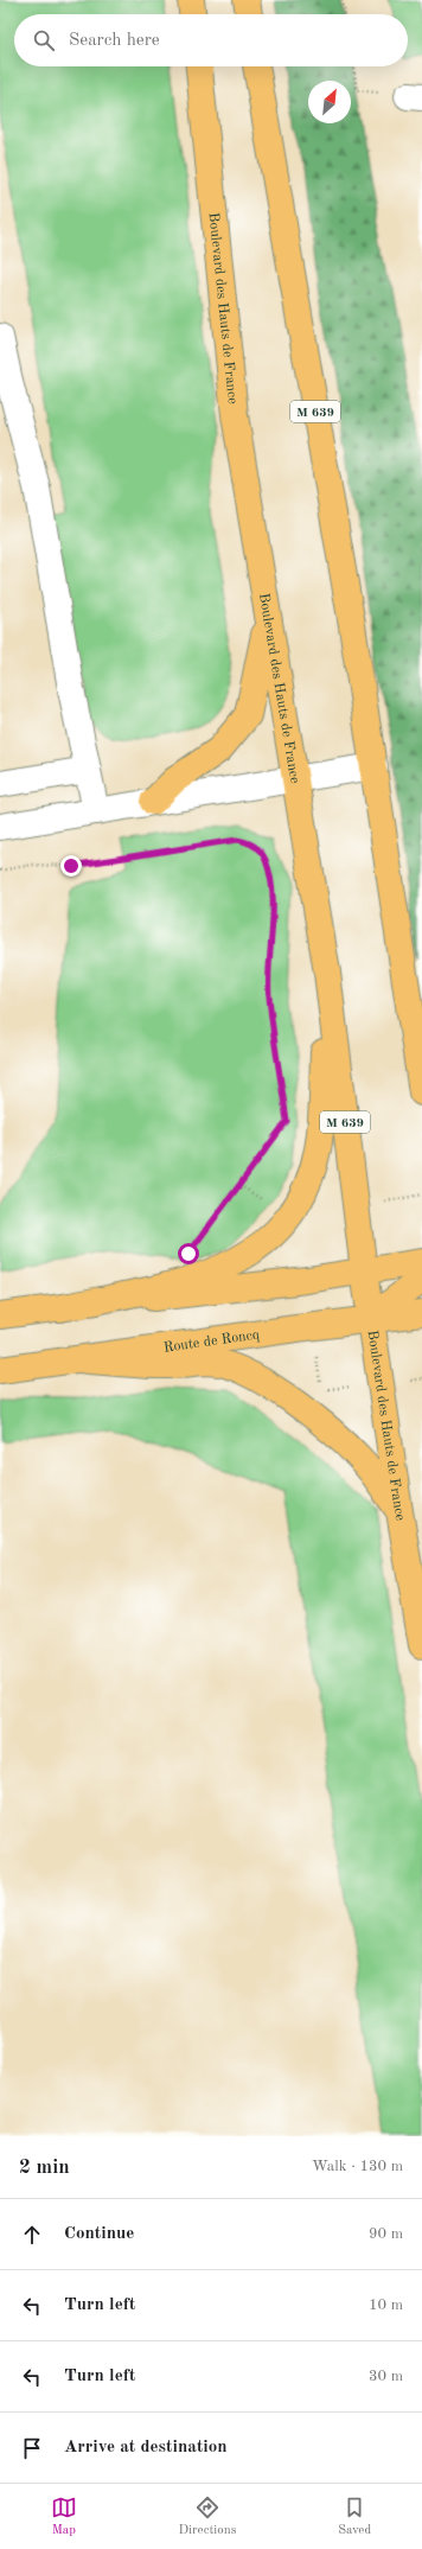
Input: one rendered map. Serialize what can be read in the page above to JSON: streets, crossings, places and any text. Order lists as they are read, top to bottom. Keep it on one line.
{"streets":{"main road":["Boulevard des Hauts de France","M 639","Route de Roncq"]},"crossings":[["Boulevard des Hauts de France","Route de Roncq"]],"north":"top right","page":{"search":"Search here","heading":["2 min","Walk · 130 m"],"list":[["Continue","90 m"],["Turn left","10 m"],["Turn left","30 m"],"Arrive at destination"],"nav":["Map","Directions","Saved"]}}
